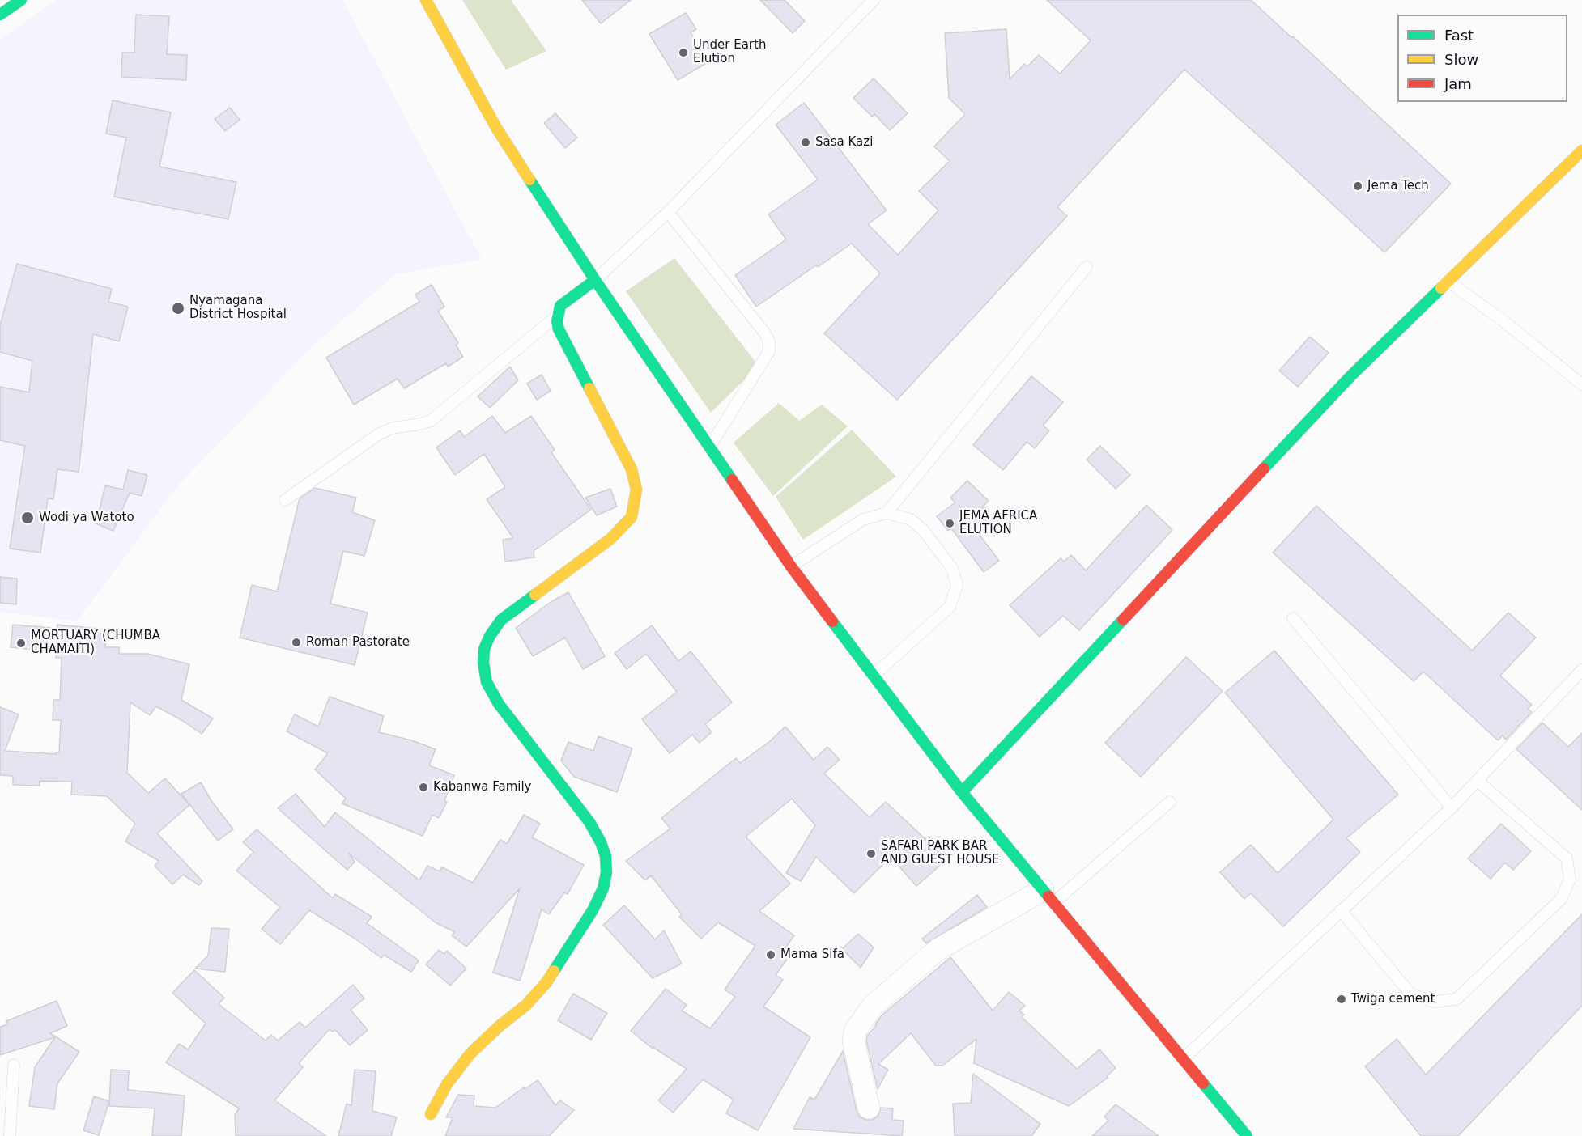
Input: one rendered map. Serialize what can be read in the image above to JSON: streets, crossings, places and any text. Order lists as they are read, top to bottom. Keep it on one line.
{"places":["Under Earth Elution","Sasa Kazi","Jema Tech","Nyamagana District Hospital","Wodi ya Watoto","JEMA AFRICA ELUTION","Roman Pastorate","MORTUARY (CHUMBA CHAMAITI)","Kabanwa Family","SAFARI PARK BAR AND GUEST HOUSE","Mama Sifa","Twiga cement"],"legend":["Fast","Slow","Jam"]}
